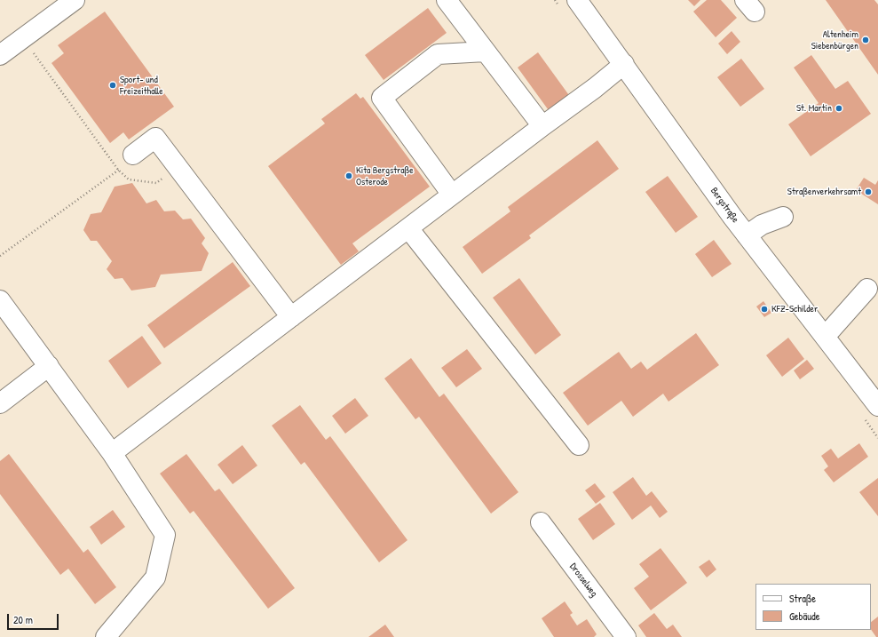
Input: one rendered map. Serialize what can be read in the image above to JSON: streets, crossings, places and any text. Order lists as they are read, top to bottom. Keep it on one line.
{"streets":{"street":["Bergstraße","Drosselweg"]},"places":["Altenheim Siebenbürgen","Sport- und Freizeithalle","St. Martin","Kita Bergstraße Osterode","Straßenverkehrsamt","KFZ-Schilder"],"legend":["Straße","Gebäude"],"scale_bar":"20 m"}
